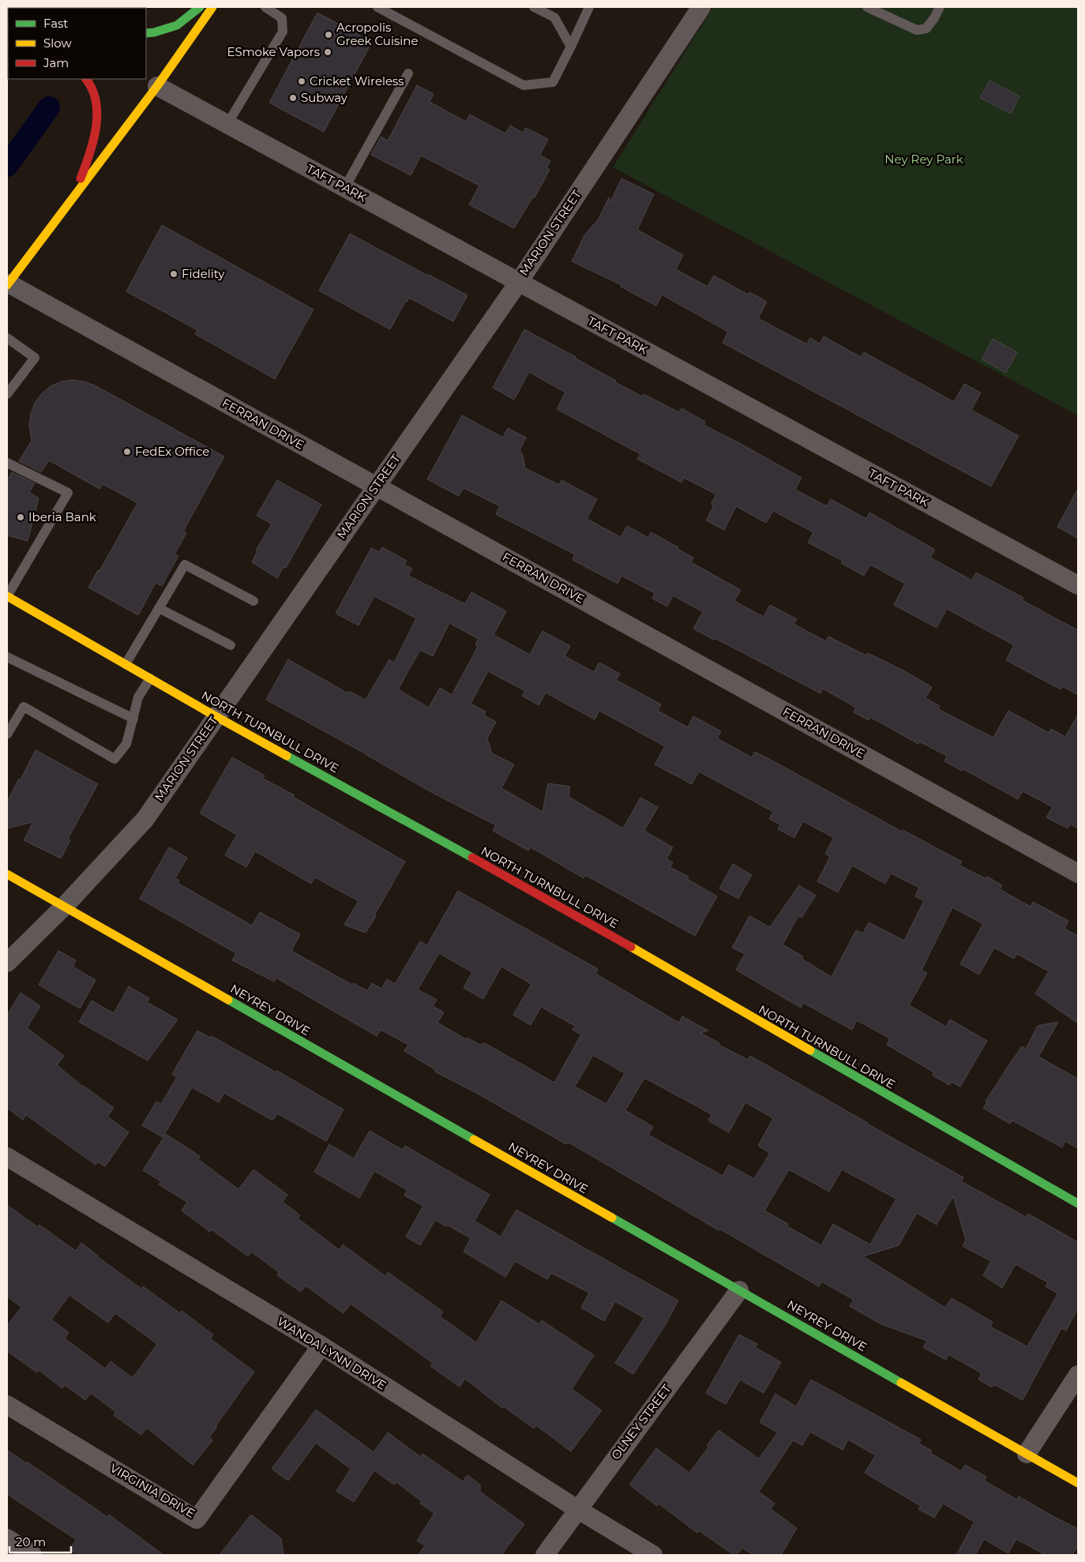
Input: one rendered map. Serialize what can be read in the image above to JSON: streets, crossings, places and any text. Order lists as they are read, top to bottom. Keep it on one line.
{"streets":{"street":["TAFT PARK","MARION STREET","FERRAN DRIVE","NORTH TURNBULL DRIVE","NEYREY DRIVE","WANDA LYNN DRIVE","OLNEY STREET","VIRGINIA DRIVE"]},"crossings":[["TAFT PARK","MARION STREET"],["MARION STREET","FERRAN DRIVE"],["MARION STREET","NORTH TURNBULL DRIVE"],["MARION STREET","NEYREY DRIVE"],["NEYREY DRIVE","OLNEY STREET"],["WANDA LYNN DRIVE","OLNEY STREET"],["WANDA LYNN DRIVE","VIRGINIA DRIVE"]],"parks":["Ney Rey Park"],"places":["Acropolis Greek Cuisine","ESmoke Vapors","Cricket Wireless","Subway","Fidelity","FedEx Office","Iberia Bank"],"legend":["Fast","Slow","Jam"],"scale_bar":"20 m"}
